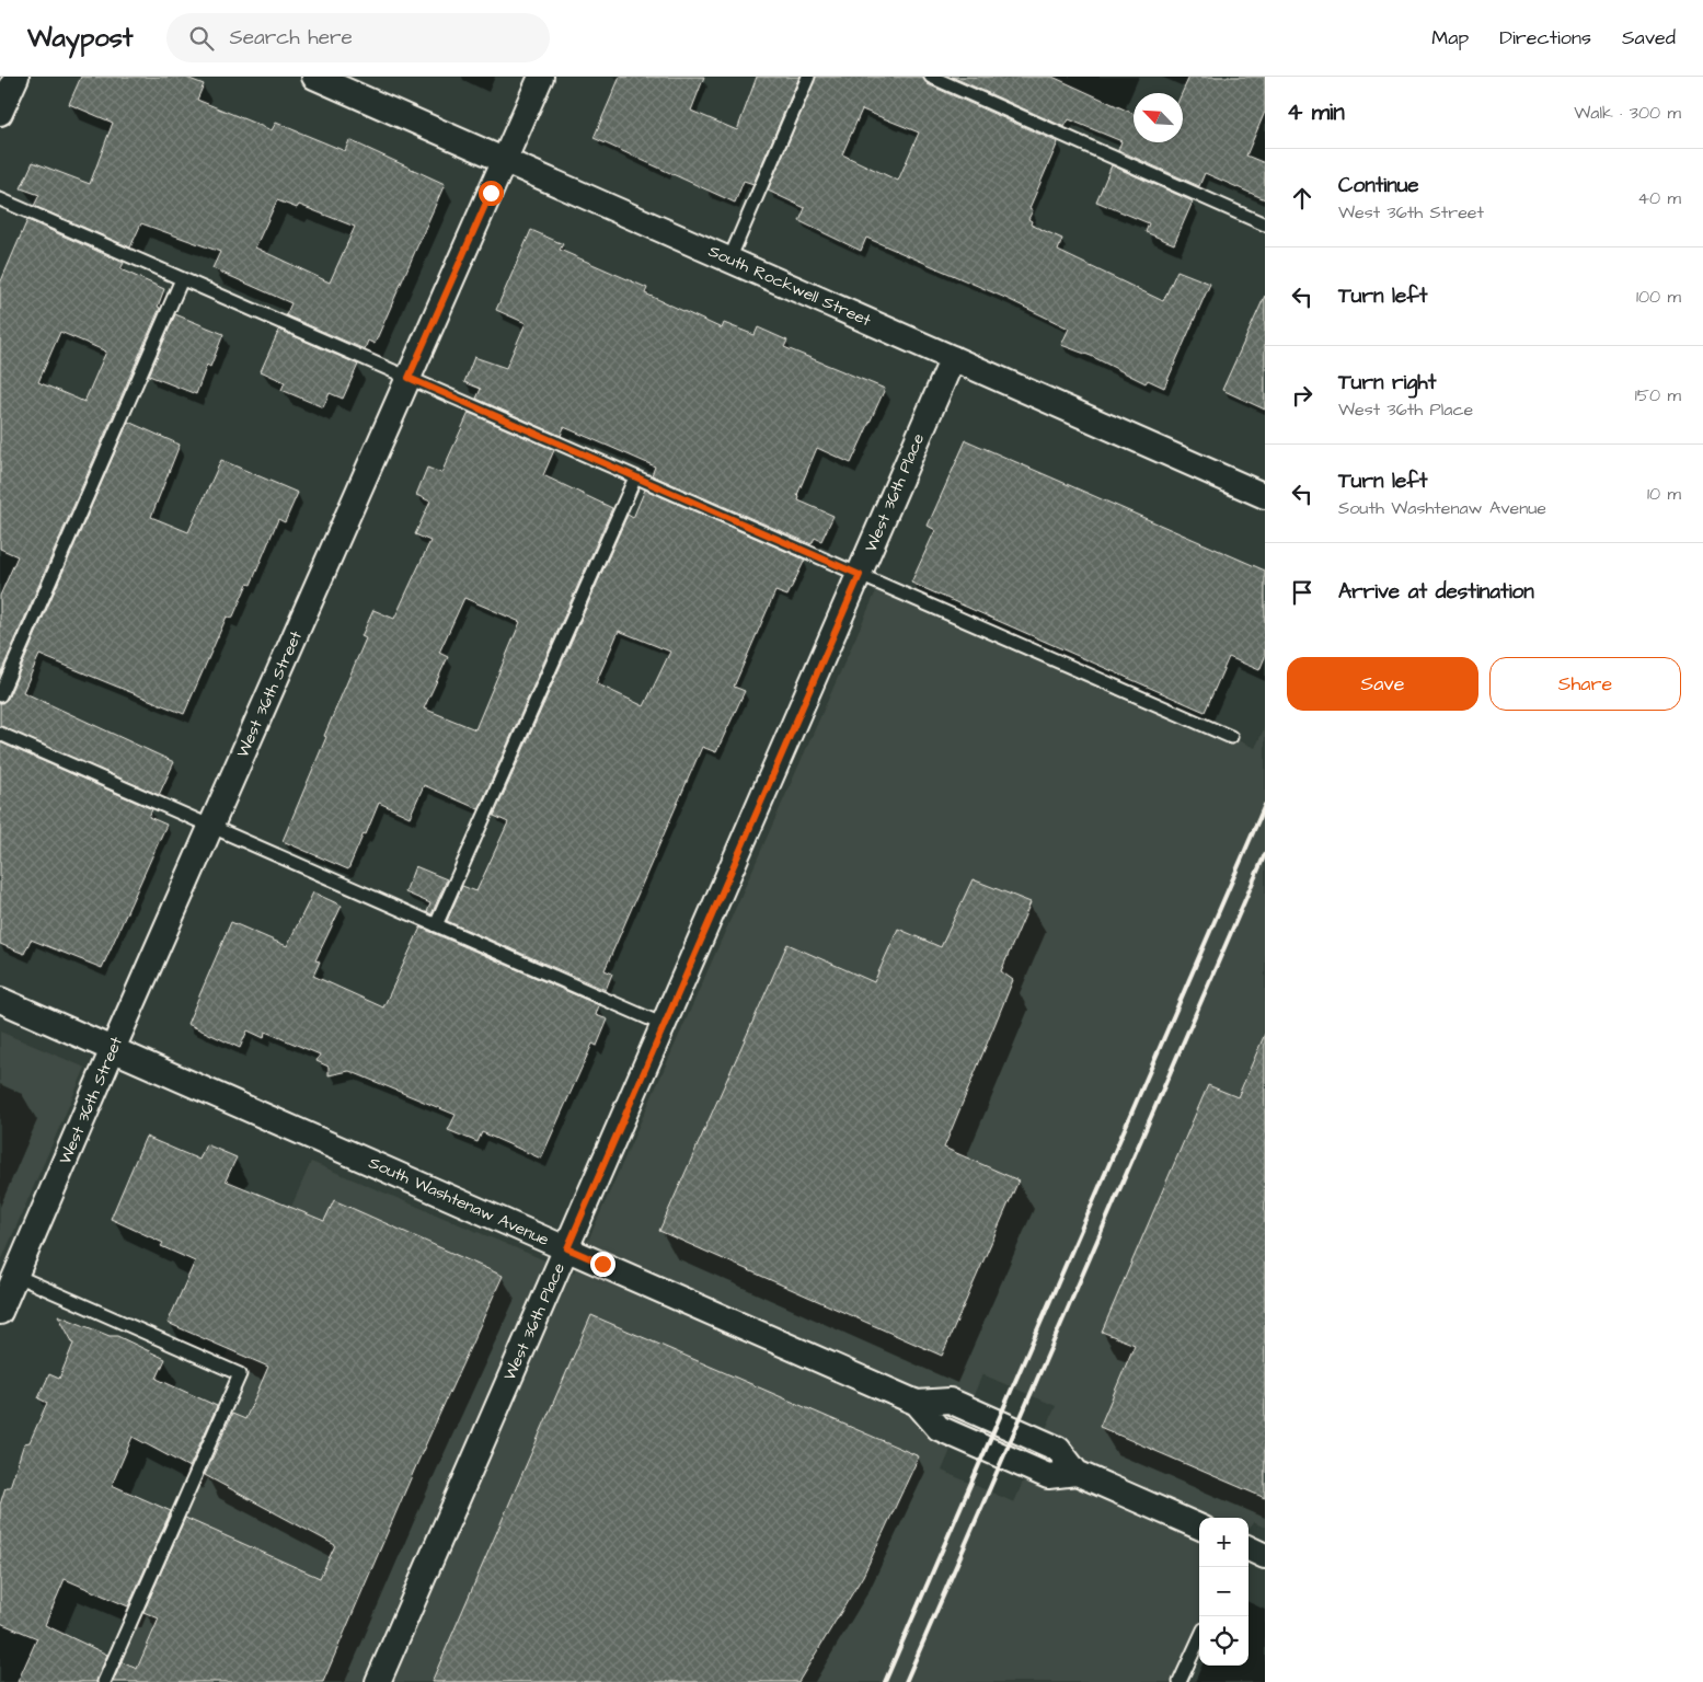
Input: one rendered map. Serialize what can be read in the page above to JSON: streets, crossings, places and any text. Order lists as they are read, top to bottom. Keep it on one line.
{"streets":{"street":["South Rockwell Street","West 36th Place","West 36th Street","South Washtenaw Avenue"]},"crossings":[["South Rockwell Street","West 36th Place"],["South Rockwell Street","West 36th Street"],["West 36th Place","South Washtenaw Avenue"],["West 36th Street","South Washtenaw Avenue"]],"north":"top left","page":{"header":"Waypost","search":"Search here","nav":["Map","Directions","Saved"],"heading":["4 min","Walk · 300 m"],"list":[["Continue","West 36th Street","40 m"],["Turn left","100 m"],["Turn right","West 36th Place","150 m"],["Turn left","South Washtenaw Avenue","10 m"],"Arrive at destination"],"buttons":["Save","Share"],"map_buttons":["+","−"]}}
